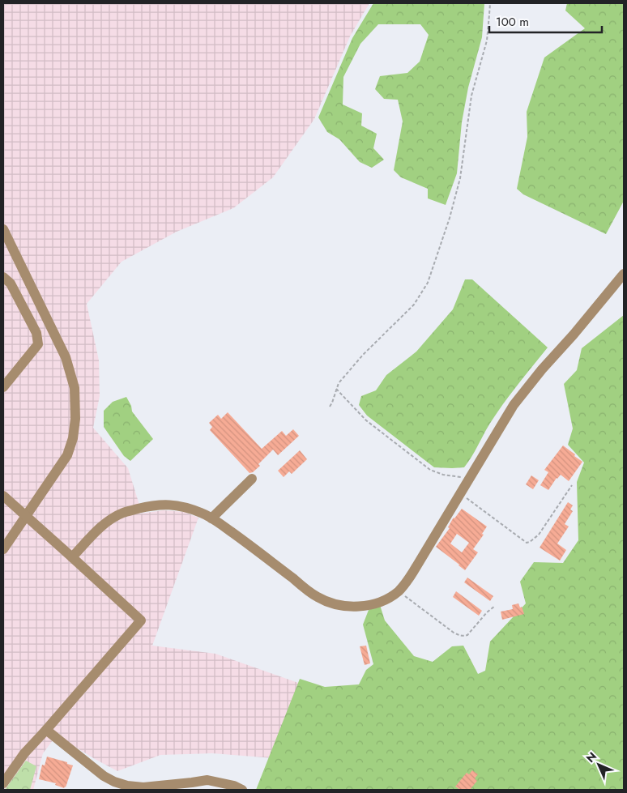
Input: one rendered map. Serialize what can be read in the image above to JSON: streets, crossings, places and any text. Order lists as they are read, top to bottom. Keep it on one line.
{"scale_bar":"100 m","north":"top left"}
